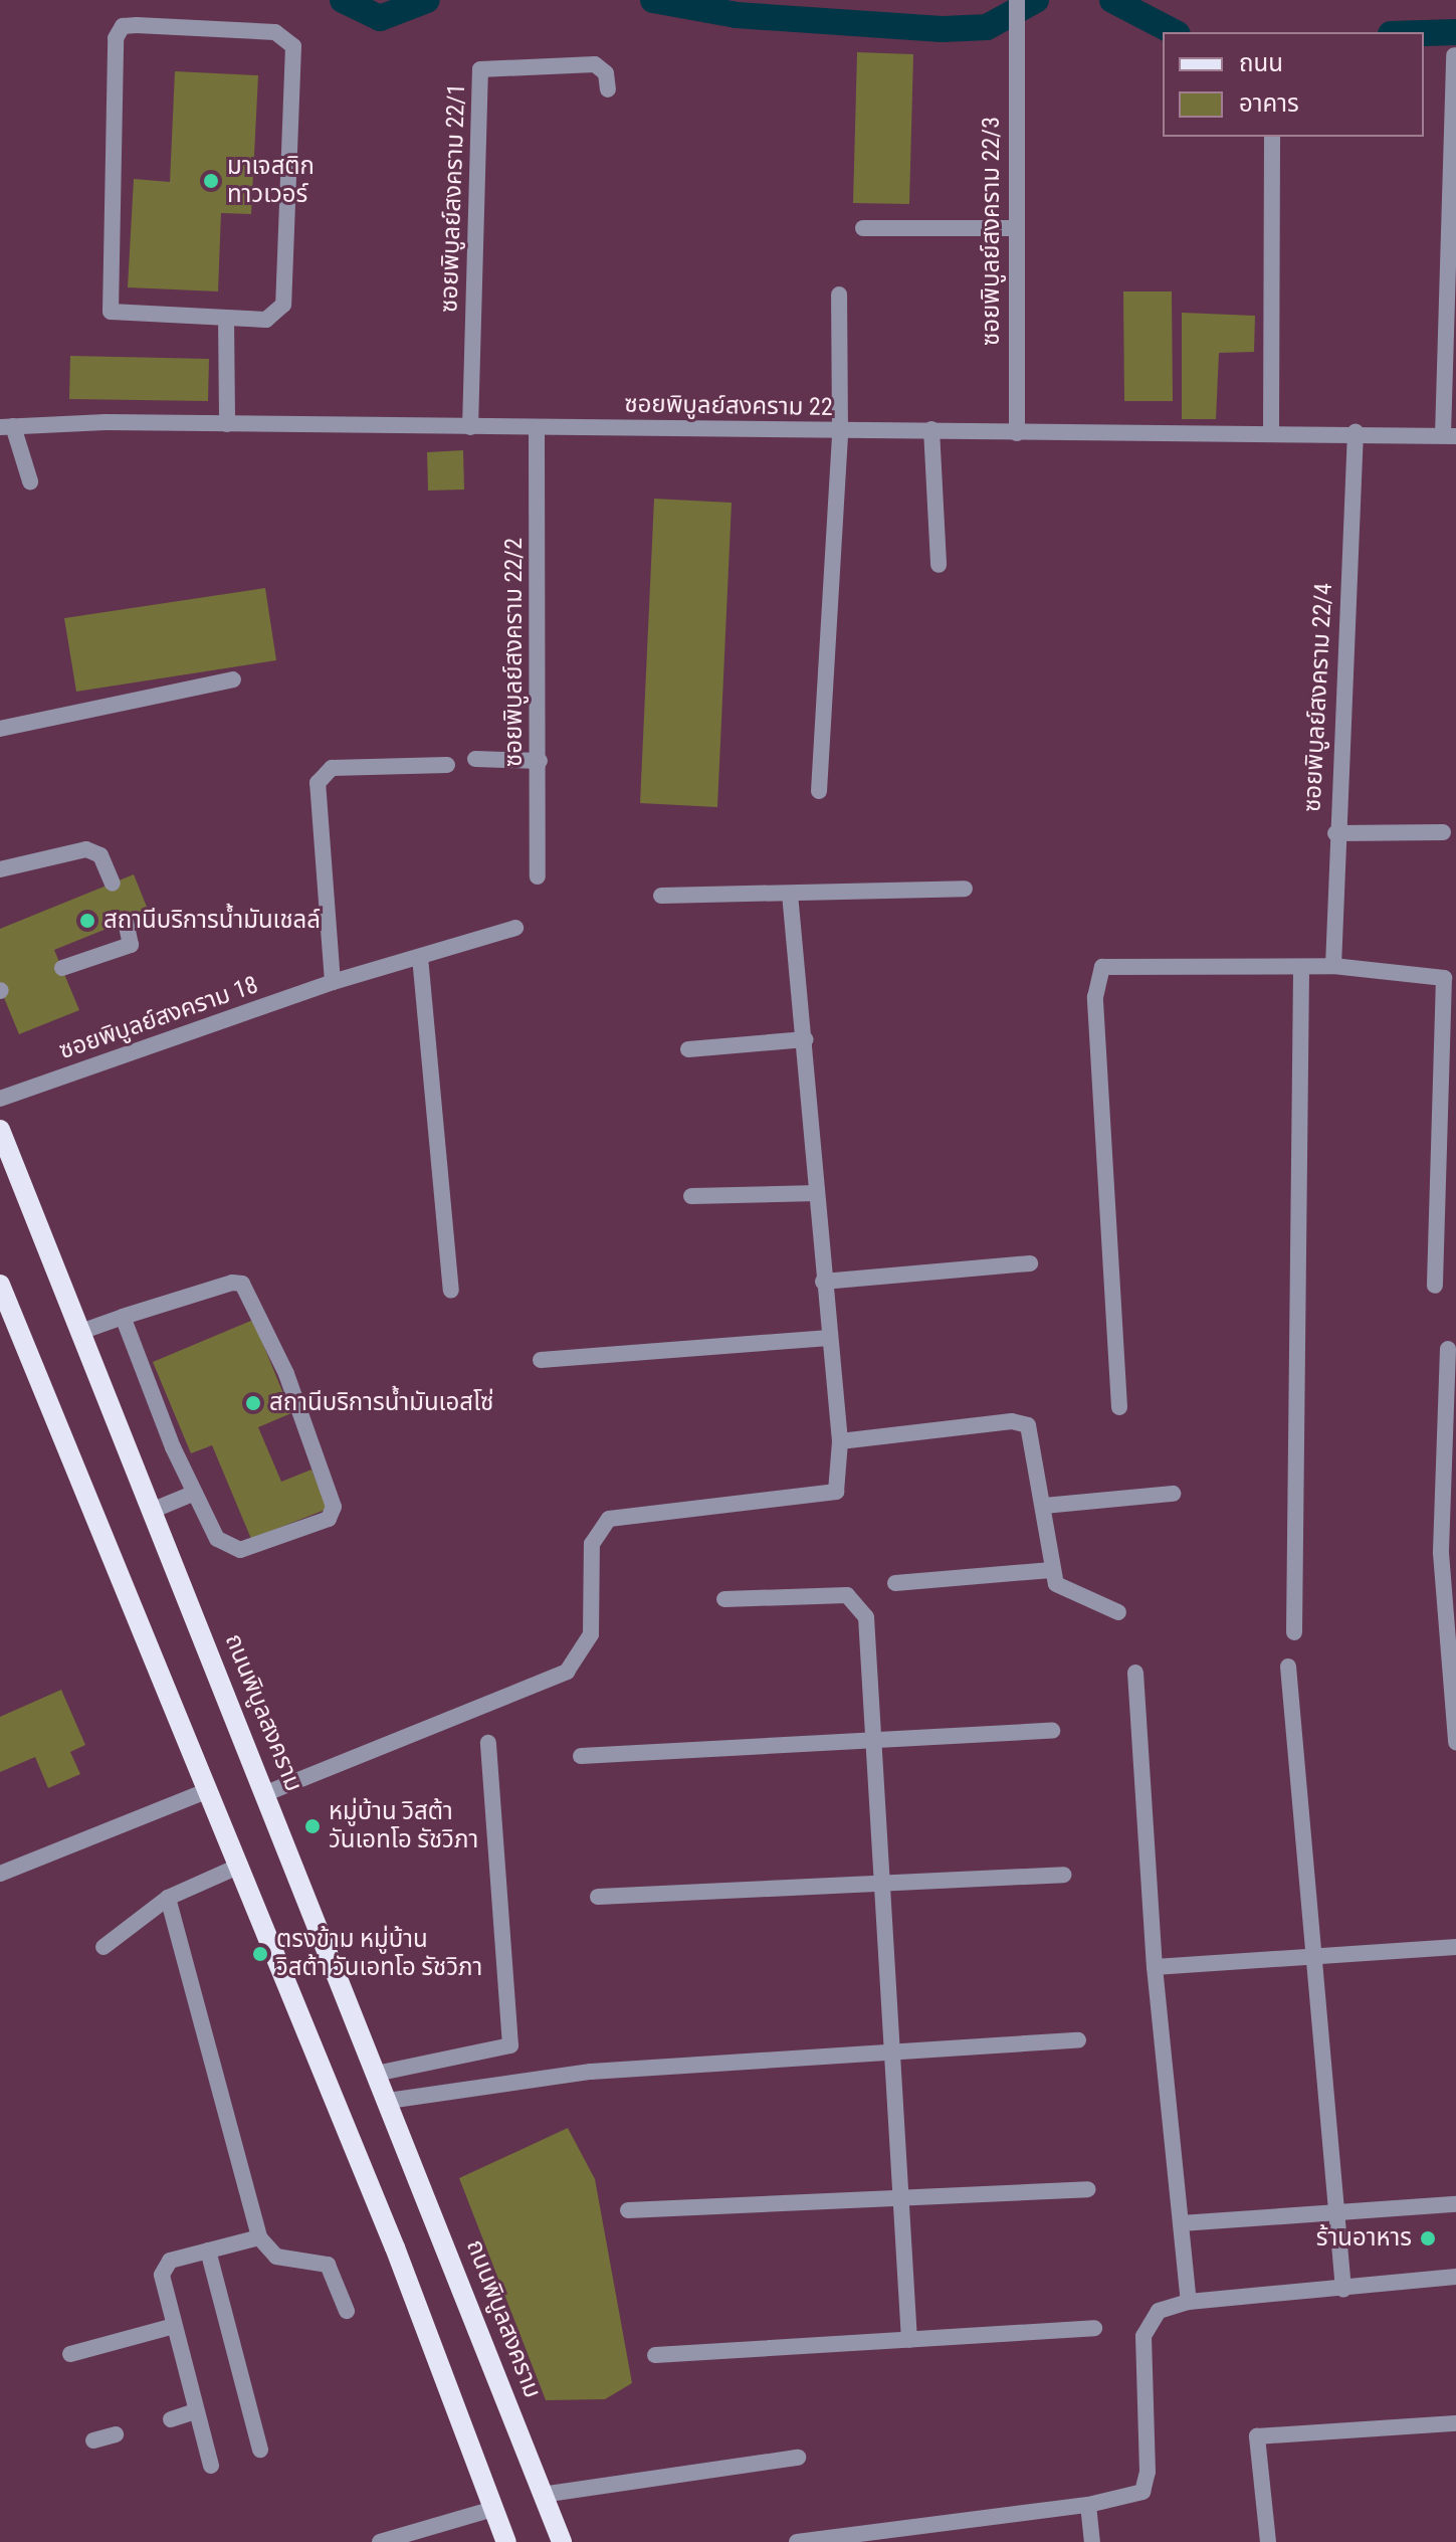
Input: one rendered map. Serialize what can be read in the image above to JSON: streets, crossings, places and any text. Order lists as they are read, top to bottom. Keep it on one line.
{"streets":{"main road":["ถนนพิบูลสงคราม"],"street":["ซอยพิบูลย์สงคราม 22/1","ซอยพิบูลย์สงคราม 22/3","ซอยพิบูลย์สงคราม 22","ซอยพิบูลย์สงคราม 22/2","ซอยพิบูลย์สงคราม 22/4","ซอยพิบูลย์สงคราม 18"]},"crossings":[["ซอยพิบูลย์สงคราม 22/1","ซอยพิบูลย์สงคราม 22"],["ซอยพิบูลย์สงคราม 22/3","ซอยพิบูลย์สงคราม 22"],["ซอยพิบูลย์สงคราม 22","ซอยพิบูลย์สงคราม 22/2"],["ซอยพิบูลย์สงคราม 22","ซอยพิบูลย์สงคราม 22/4"]],"places":["มาเจสติก ทาวเวอร์","สถานีบริการน้ำมันเชลล์","สถานีบริการน้ำมันเอสโซ่","หมู่บ้าน วิสต้า วันเอทโอ รัชวิภา","ตรงข้าม หมู่บ้าน วิสต้า วันเอทโอ รัชวิภา","ร้านอาหาร"],"legend":["ถนน","อาคาร"]}
